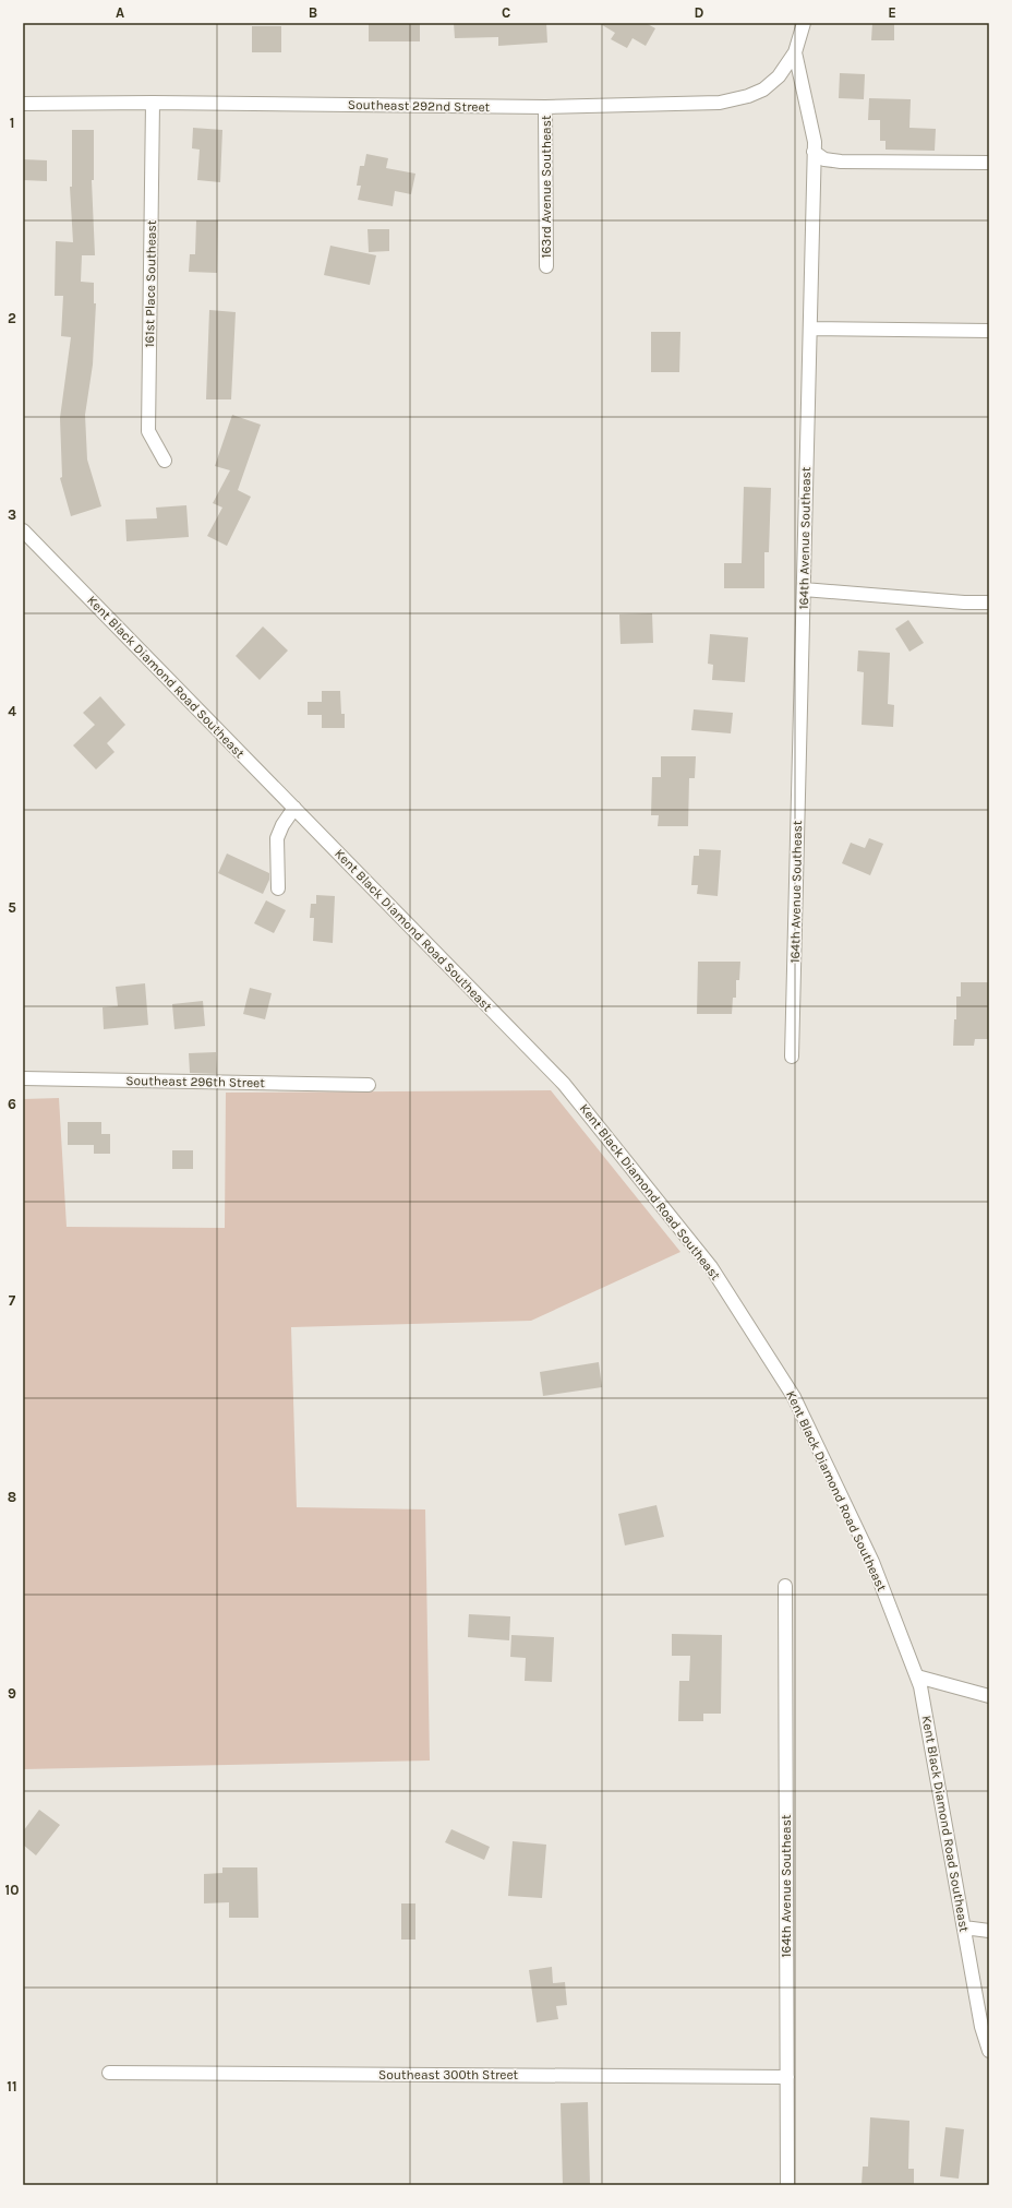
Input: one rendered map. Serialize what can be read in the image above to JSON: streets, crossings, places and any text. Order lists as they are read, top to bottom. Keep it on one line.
{"streets":{"street":["Southeast 292nd Street","163rd Avenue Southeast","161st Place Southeast","164th Avenue Southeast","Kent Black Diamond Road Southeast","Southeast 296th Street","Southeast 300th Street"]},"crossings":[["Southeast 292nd Street","163rd Avenue Southeast"],["Southeast 292nd Street","161st Place Southeast"],["Southeast 292nd Street","164th Avenue Southeast"],["164th Avenue Southeast","Southeast 300th Street"]],"grid":{"columns":["A","B","C","D","E"],"rows":["1","2","3","4","5","6","7","8","9","10","11"]}}
